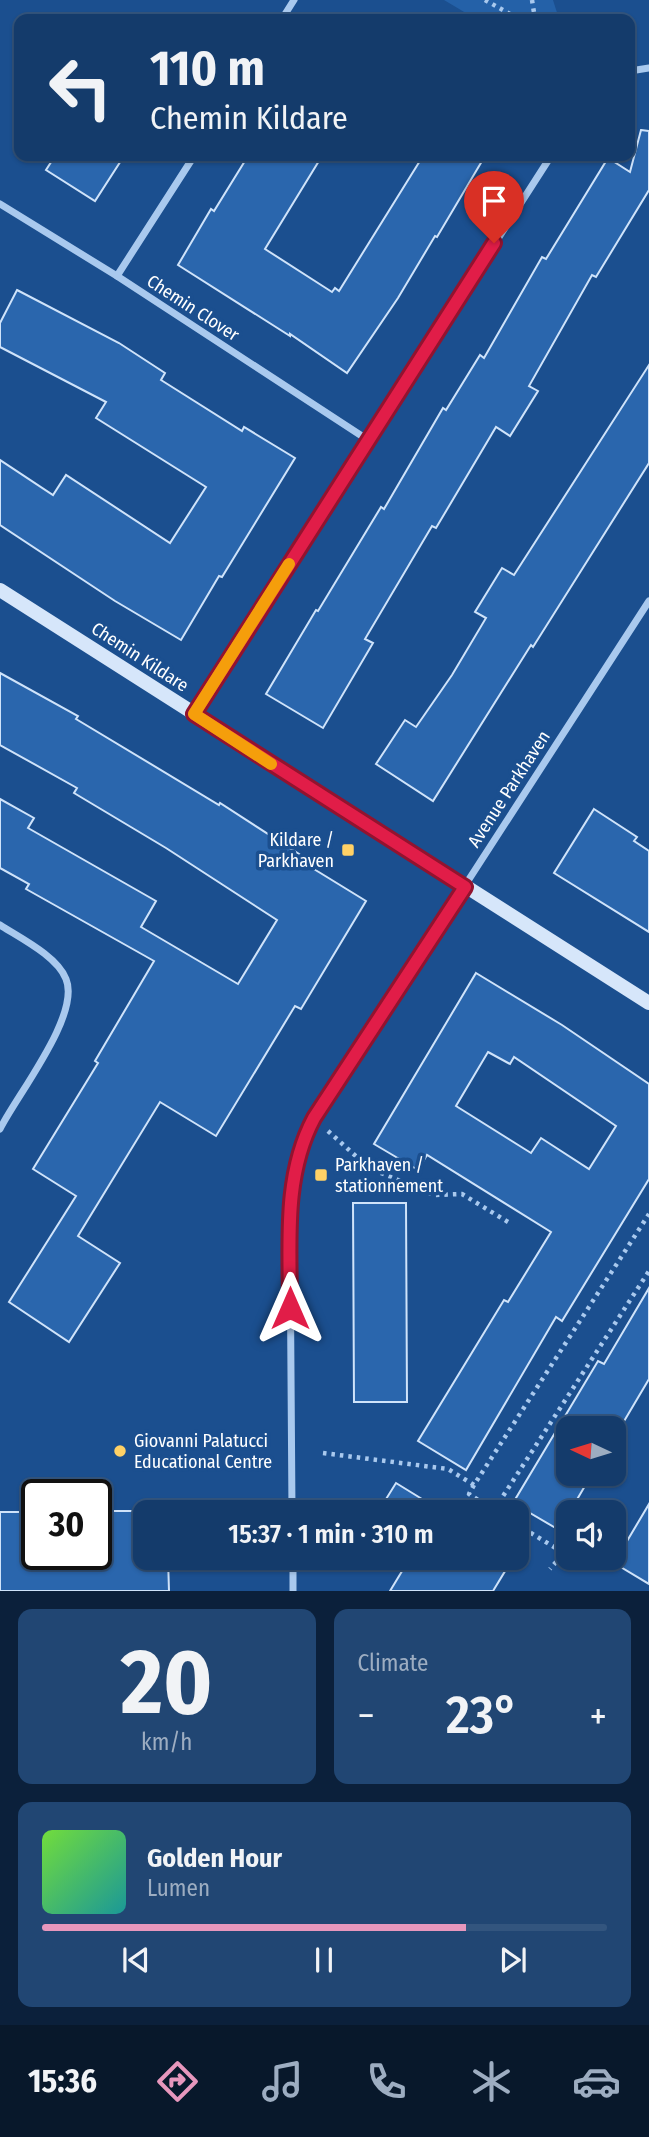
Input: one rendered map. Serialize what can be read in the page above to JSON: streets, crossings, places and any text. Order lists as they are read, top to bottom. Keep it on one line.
{"streets":{"street":["Chemin Clover","Chemin Kildare","Avenue Parkhaven"]},"crossings":[["Chemin Kildare","Avenue Parkhaven"]],"places":{"transit":["Kildare / Parkhaven","Parkhaven / stationnement"],"other":["Giovanni Palatucci Educational Centre"]},"north":"left","page":{"turn":["110 m","Chemin Kildare"],"limit":"30","trip":"15:37 · 1 min · 310 m","tile":[["20","km/h"],"Climate"],"heat":["−","23°","+"],"song":["Golden Hour","Lumen"],"tabs":"15:36"}}
